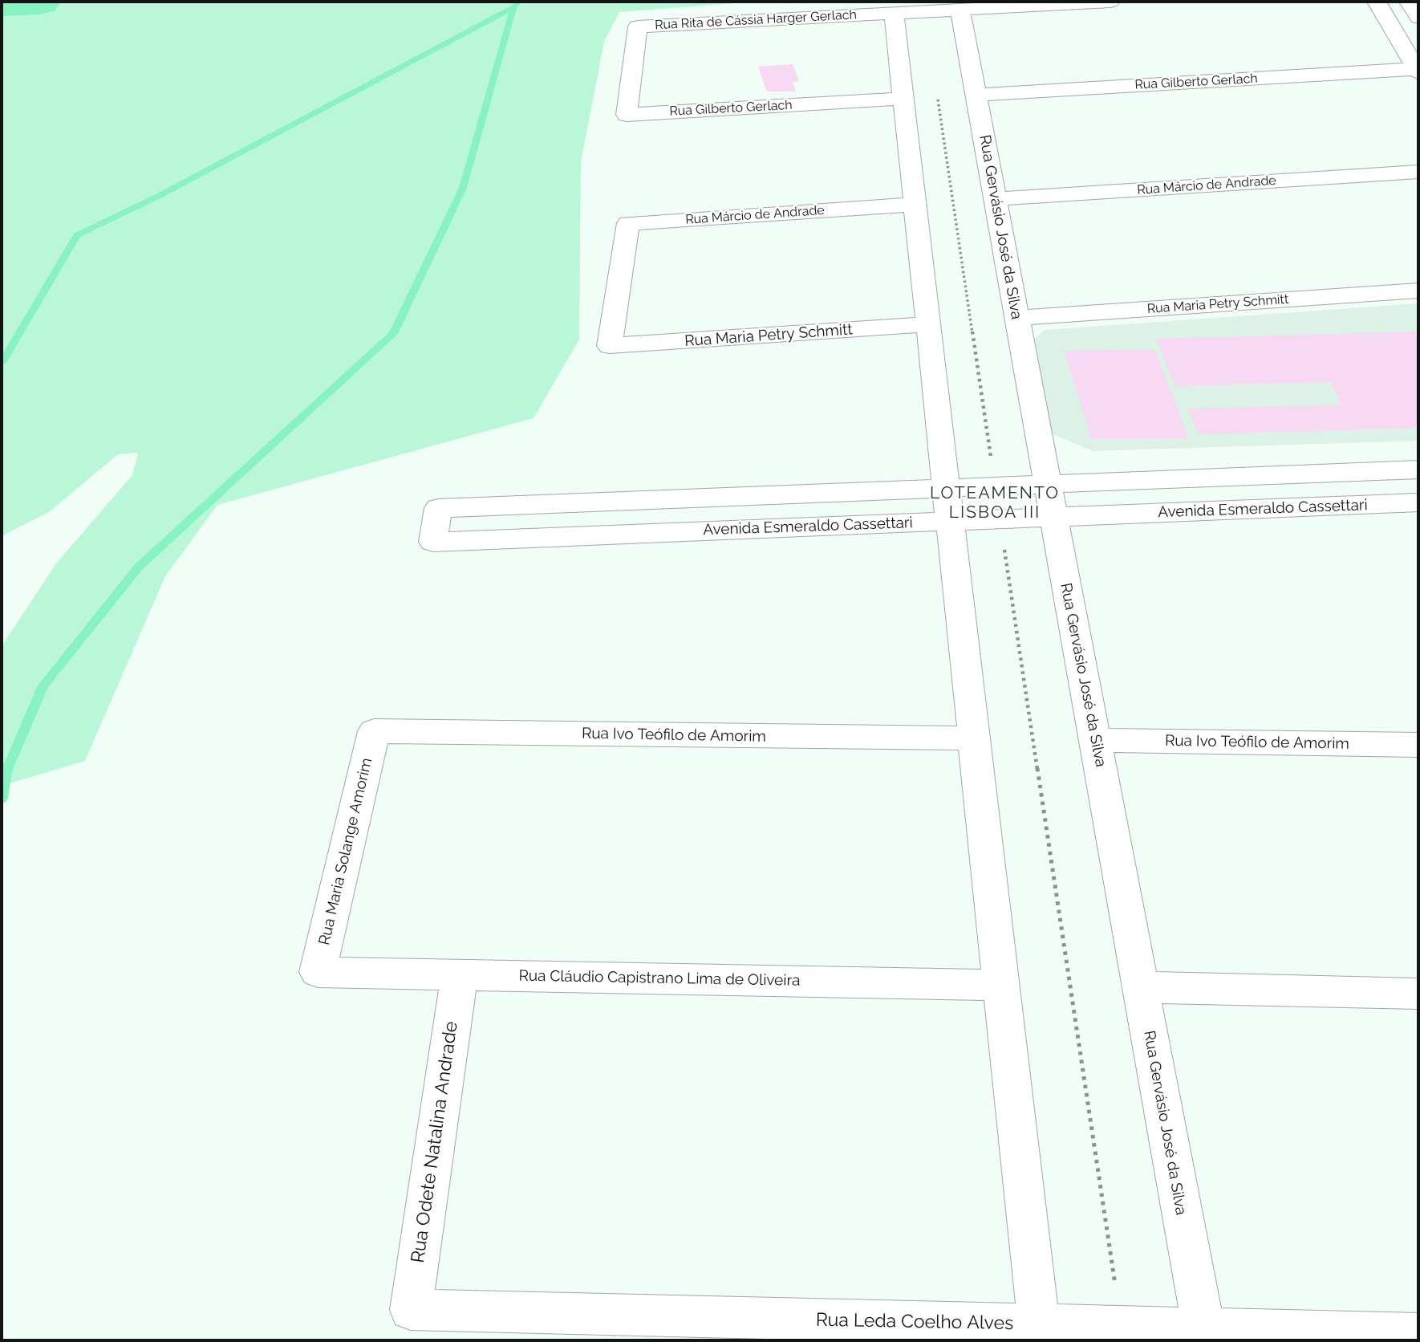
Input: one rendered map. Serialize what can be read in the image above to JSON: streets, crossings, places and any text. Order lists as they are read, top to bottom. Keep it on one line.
{"streets":{"street":["Rua Rita de Cássia Harger Gerlach","Rua Gilberto Gerlach","Rua Márcio de Andrade","Rua Gervásio José da Silva","Rua Maria Petry Schmitt","Avenida Esmeraldo Cassettari","Rua Ivo Teófilo de Amorim","Rua Maria Solange Amorim","Rua Cláudio Capistrano Lima de Oliveira","Rua Odete Natalina Andrade","Rua Leda Coelho Alves"]},"crossings":[["Rua Rita de Cássia Harger Gerlach","Rua Gilberto Gerlach"],["Rua Rita de Cássia Harger Gerlach","Rua Gervásio José da Silva"],["Rua Gilberto Gerlach","Rua Gervásio José da Silva"],["Rua Márcio de Andrade","Rua Gervásio José da Silva"],["Rua Márcio de Andrade","Rua Maria Petry Schmitt"],["Rua Gervásio José da Silva","Rua Maria Petry Schmitt"],["Rua Gervásio José da Silva","Avenida Esmeraldo Cassettari"],["Rua Gervásio José da Silva","Rua Ivo Teófilo de Amorim"],["Rua Gervásio José da Silva","Rua Leda Coelho Alves"],["Rua Ivo Teófilo de Amorim","Rua Maria Solange Amorim"],["Rua Maria Solange Amorim","Rua Cláudio Capistrano Lima de Oliveira"],["Rua Cláudio Capistrano Lima de Oliveira","Rua Odete Natalina Andrade"],["Rua Odete Natalina Andrade","Rua Leda Coelho Alves"]],"districts":["LOTEAMENTO LISBOA III"]}
